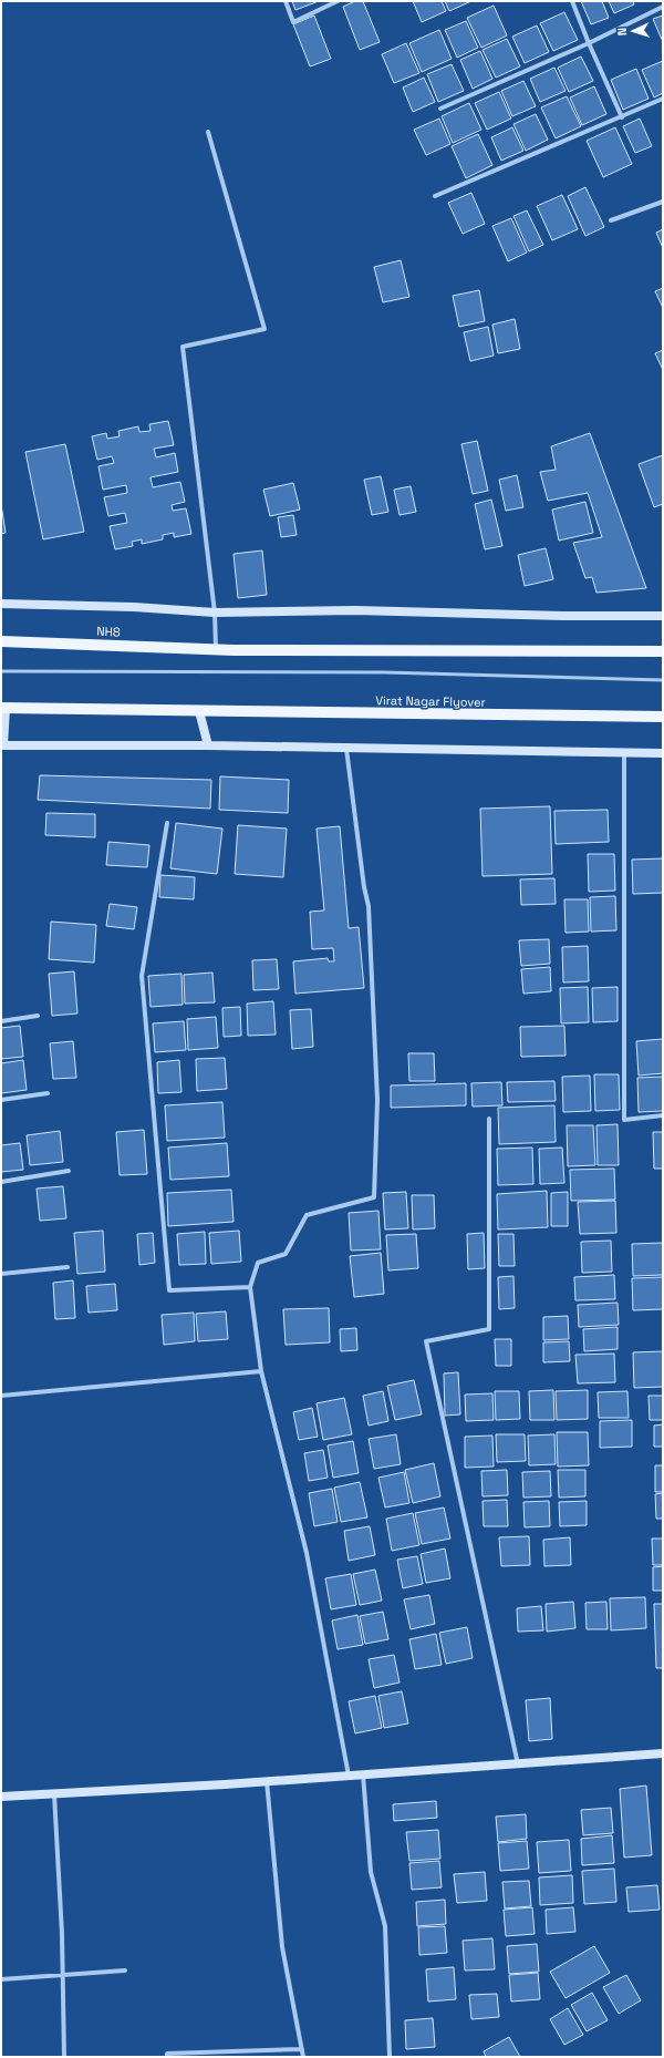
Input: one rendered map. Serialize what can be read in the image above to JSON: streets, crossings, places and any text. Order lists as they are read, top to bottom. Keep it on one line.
{"streets":{"main road":["NH8","Virat Nagar Flyover"]},"north":"left"}
